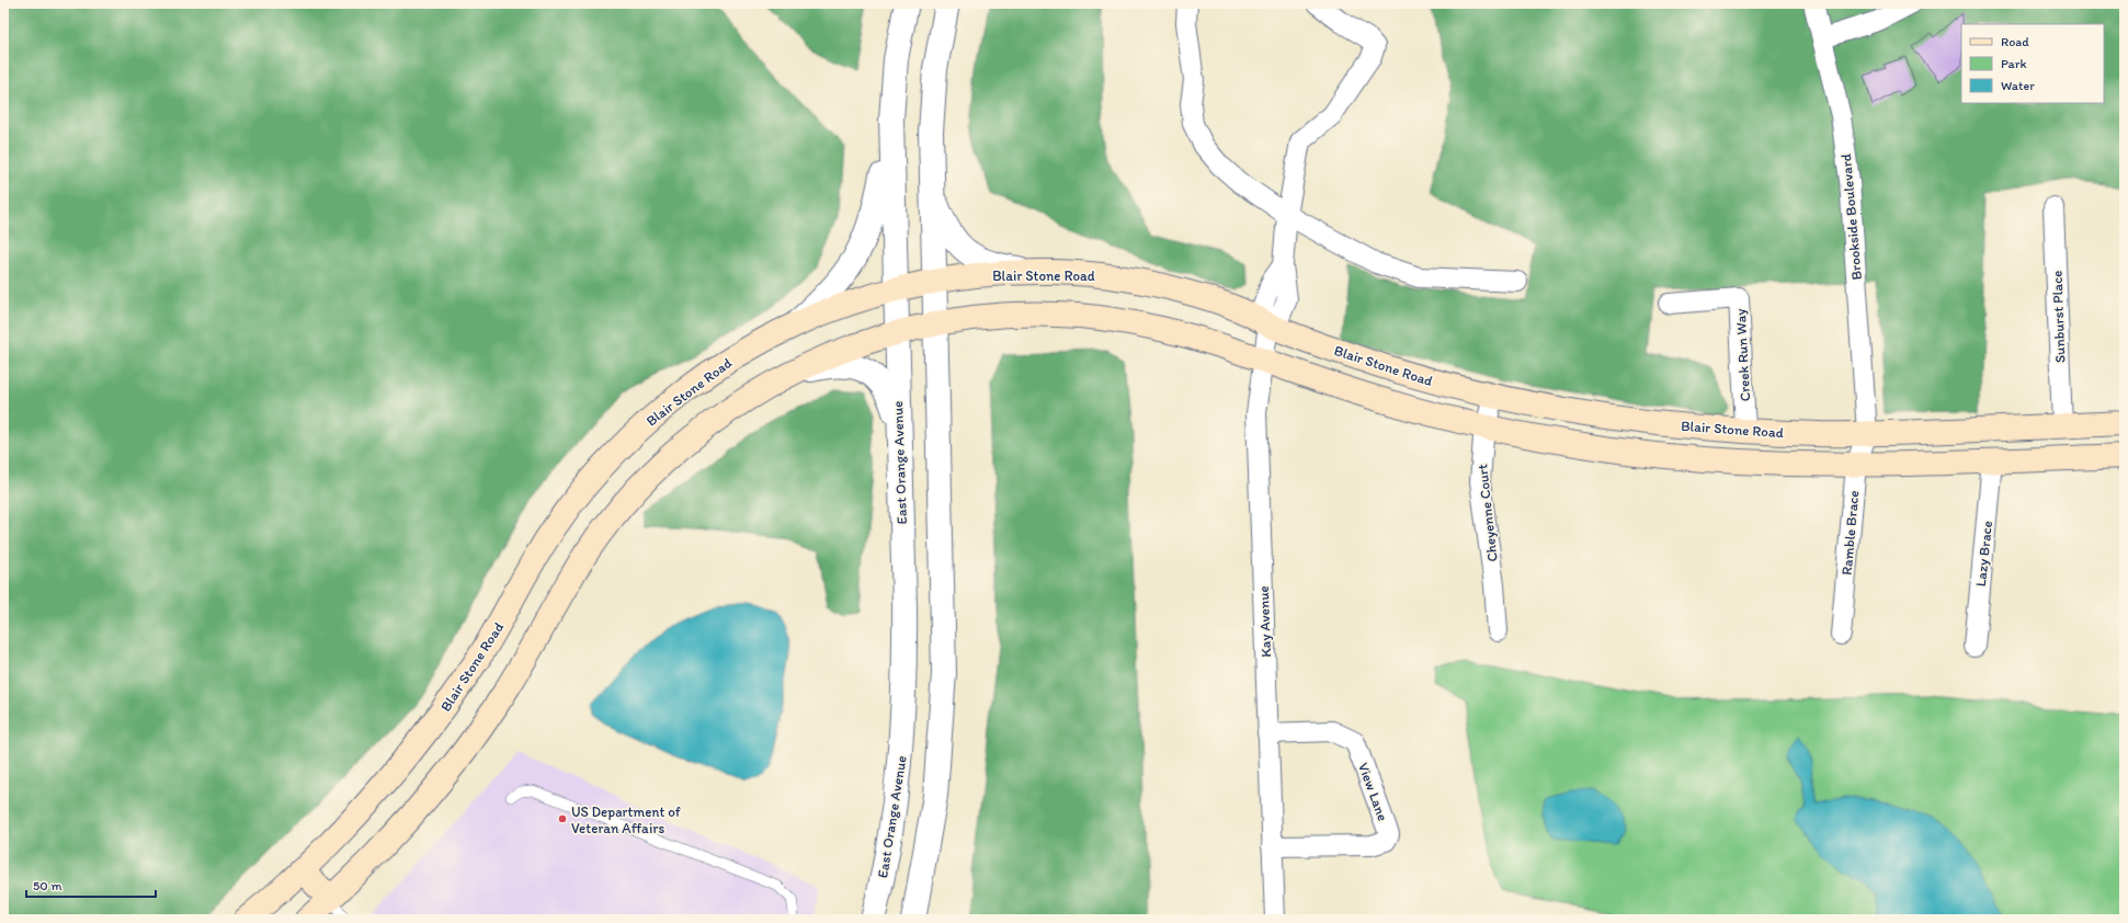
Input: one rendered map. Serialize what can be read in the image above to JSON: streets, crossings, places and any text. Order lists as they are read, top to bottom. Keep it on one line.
{"streets":{"main road":["Blair Stone Road"],"street":["Brookside Boulevard","Sunburst Place","Creek Run Way","East Orange Avenue","Cheyenne Court","Ramble Brace","Lazy Brace","Kay Avenue","View Lane"]},"crossings":[["Brookside Boulevard","Blair Stone Road"],["Brookside Boulevard","Ramble Brace"],["Blair Stone Road","Sunburst Place"],["Blair Stone Road","Creek Run Way"],["Blair Stone Road","East Orange Avenue"],["Blair Stone Road","Cheyenne Court"],["Blair Stone Road","Ramble Brace"],["Blair Stone Road","Kay Avenue"],["Kay Avenue","View Lane"]],"places":["US Department of Veteran Affairs"],"legend":["Road","Park","Water"],"scale_bar":"50 m"}
